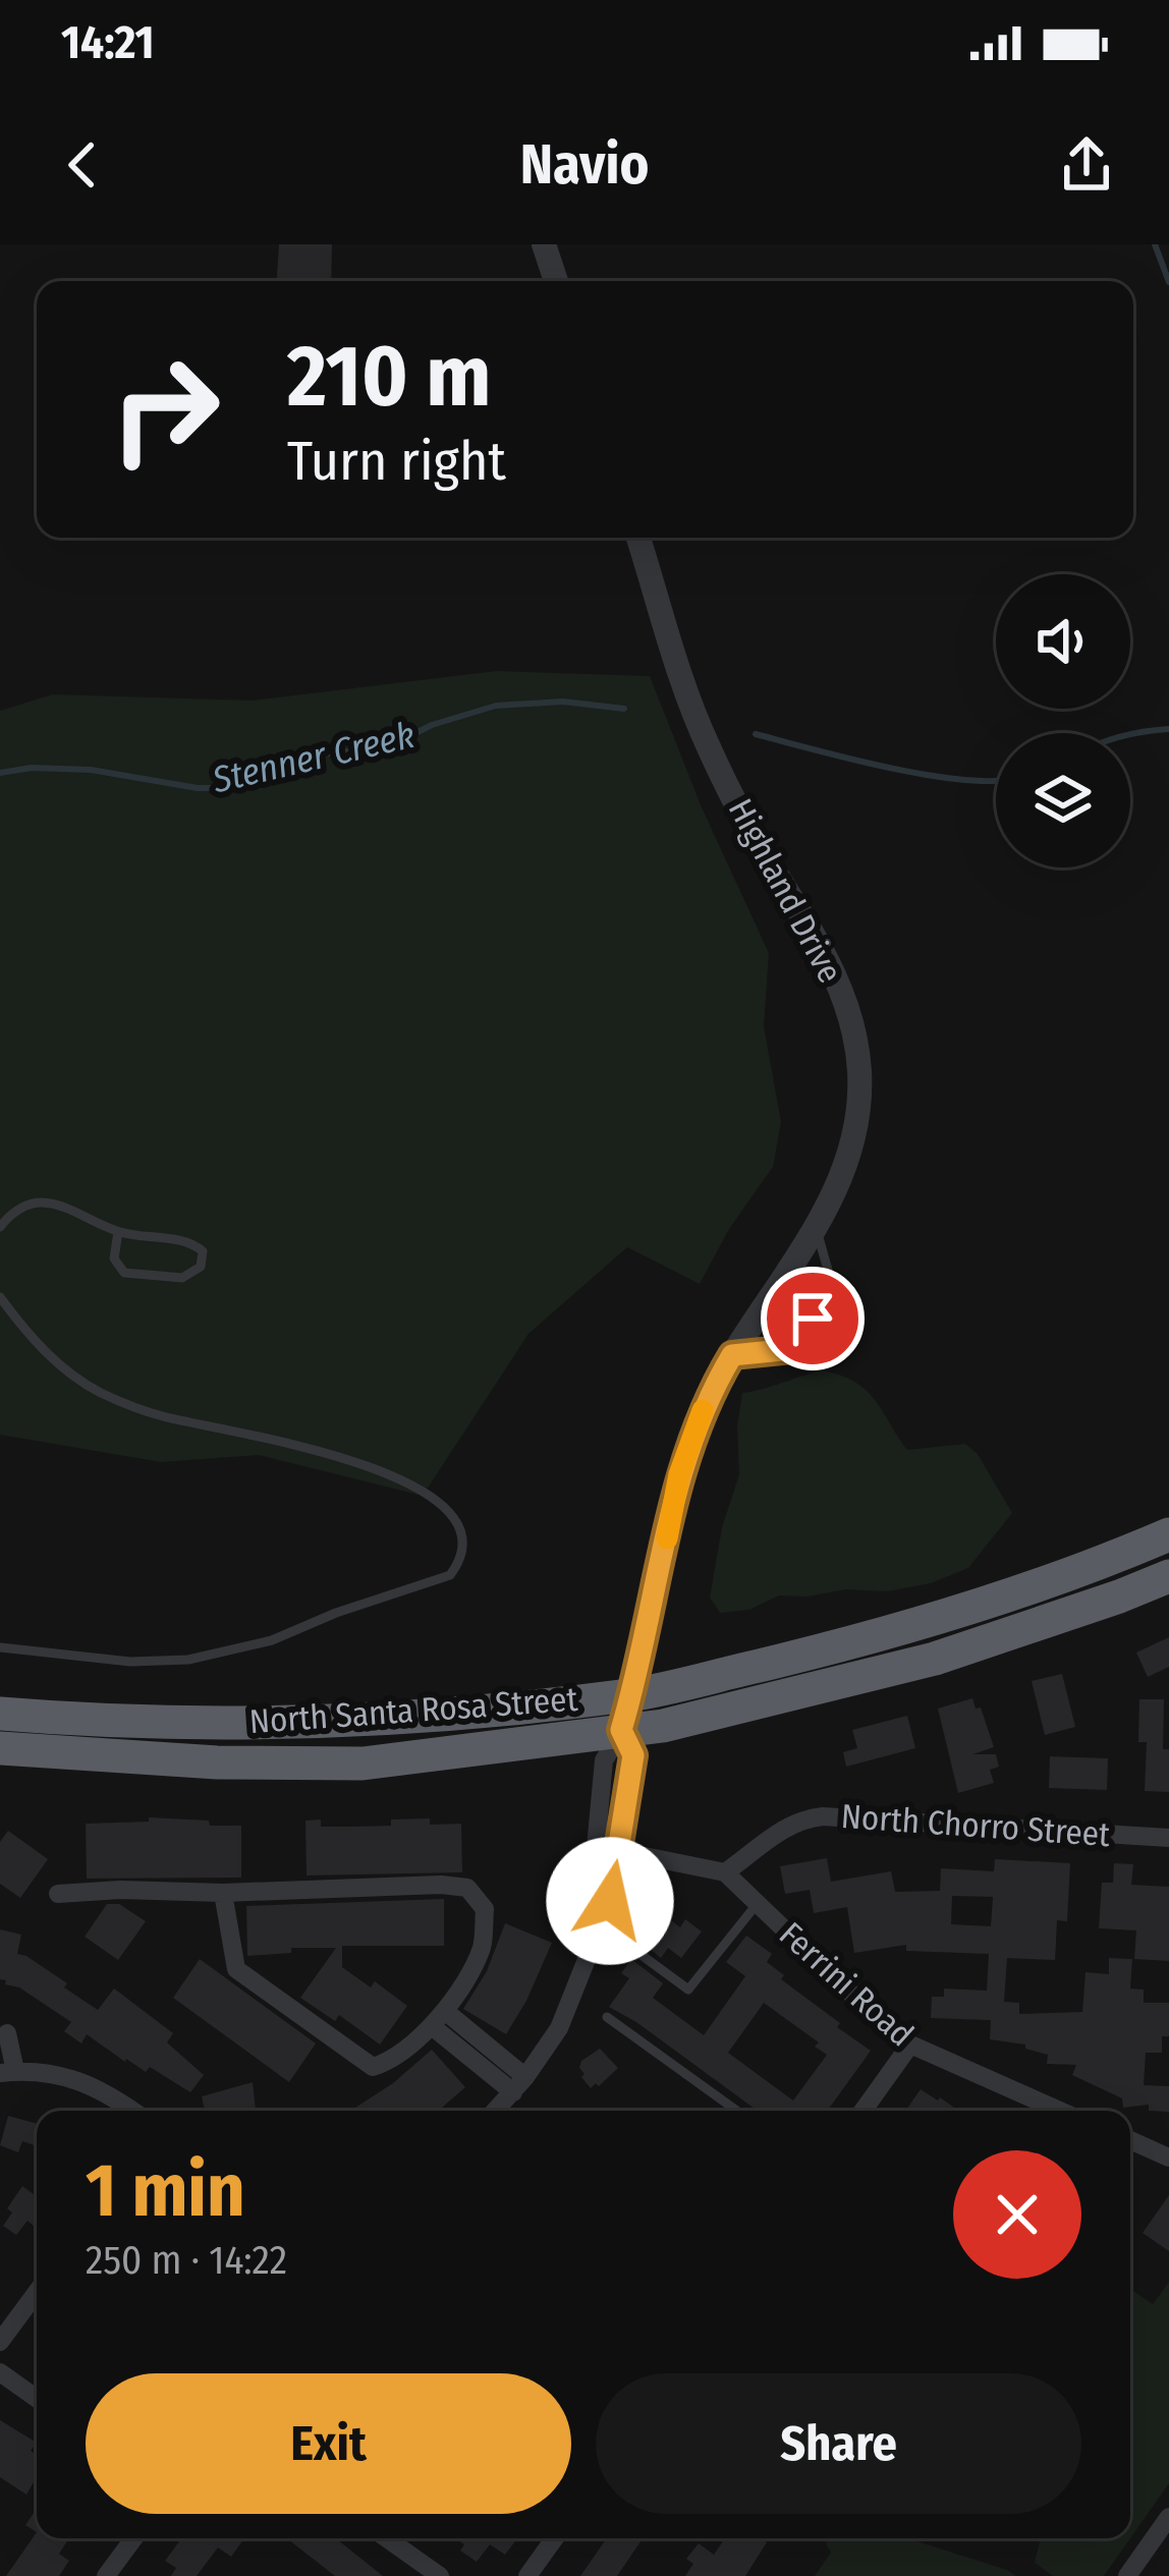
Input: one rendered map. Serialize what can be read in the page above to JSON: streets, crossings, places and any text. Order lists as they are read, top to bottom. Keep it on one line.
{"streets":{"highway":["North Santa Rosa Street"],"street":["Highland Drive","North Chorro Street","Ferrini Road"]},"crossings":[["Highland Drive","North Santa Rosa Street"],["North Chorro Street","Ferrini Road"]],"water":["Stenner Creek"],"page":{"status":"14:21","header":"Navio","turn":["210 m","Turn right"],"heading":["1 min","250 m · 14:22"],"buttons":["Exit","Share"]}}
